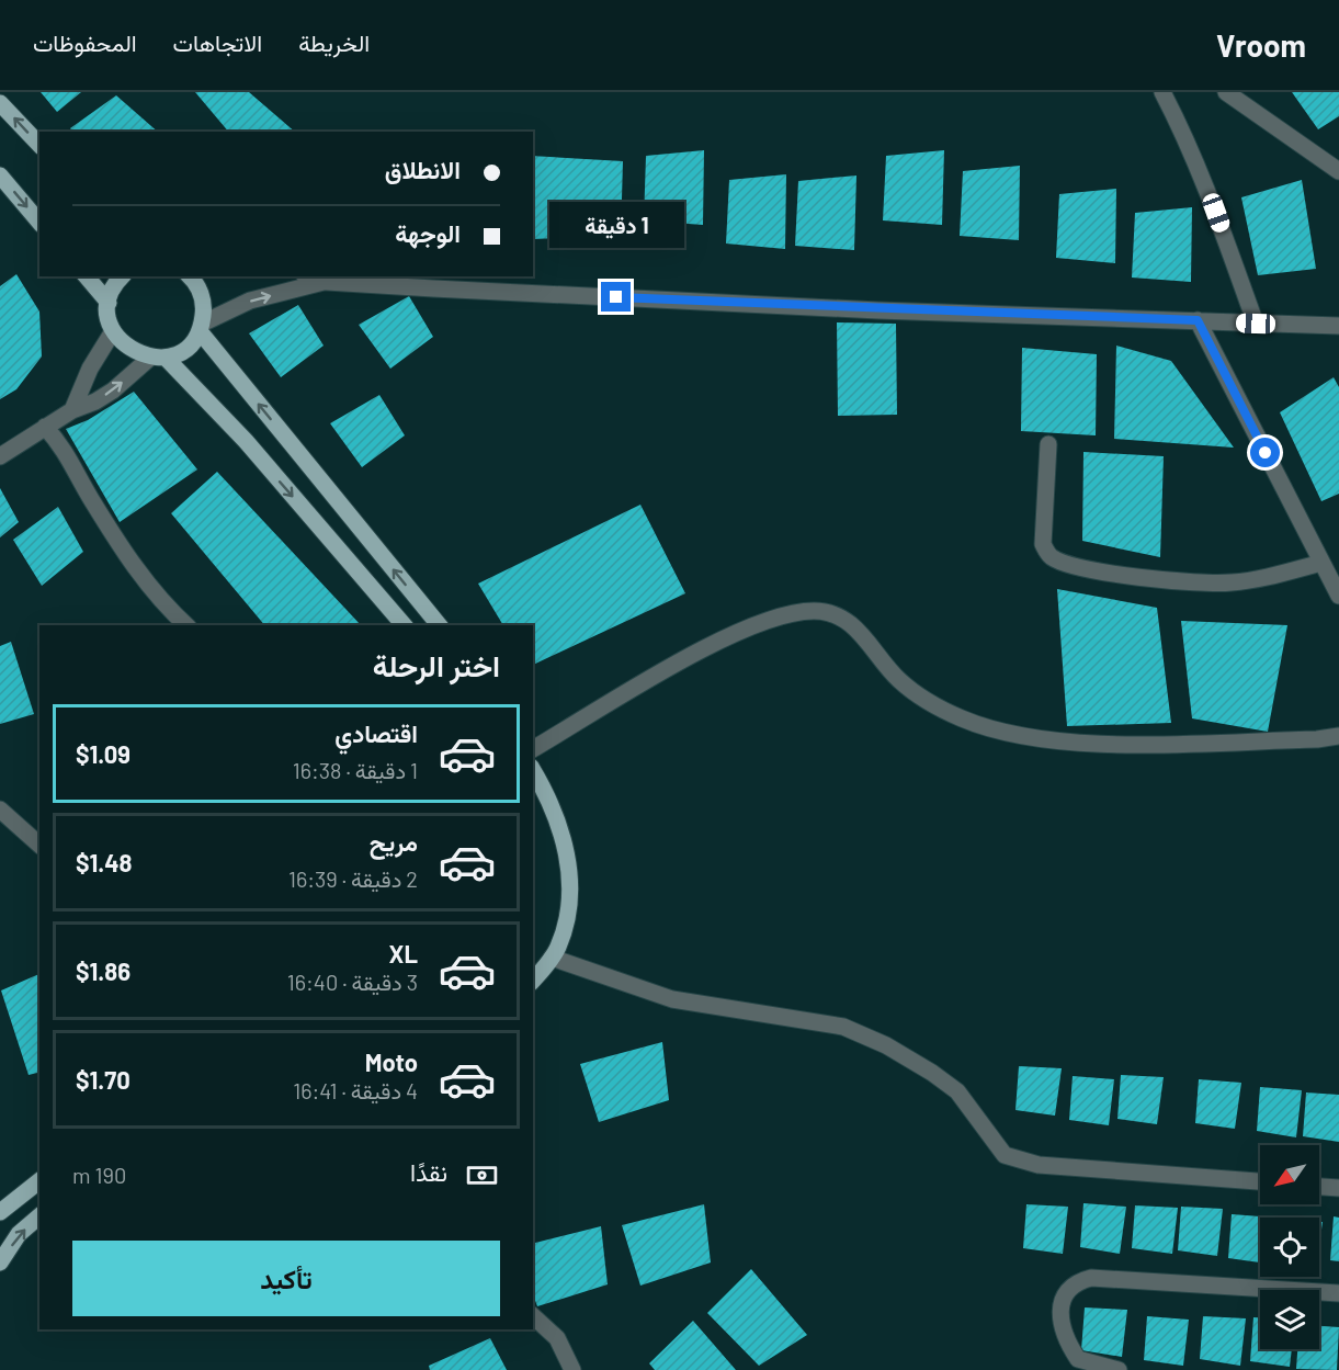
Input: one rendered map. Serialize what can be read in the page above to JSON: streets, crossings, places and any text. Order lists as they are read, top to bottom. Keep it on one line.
{"north":"bottom left","page":{"header":"Vroom","nav":["الخريطة","الاتجاهات","المحفوظات"],"banner":["الانطلاق","الوجهة"],"bubble":"1 دقيقة","heading":"اختر الرحلة","list":[{"name":"اقتصادي","note":"1 دقيقة · 16:38","value":"$1.09"},{"name":"مريح","note":"2 دقيقة · 16:39","value":"$1.48"},{"name":"XL","note":"3 دقيقة · 16:40","value":"$1.86"},{"name":"Moto","note":"4 دقيقة · 16:41","value":"$1.70"}],"pay":["نقدًا","190 m"],"buttons":"تأكيد"}}
